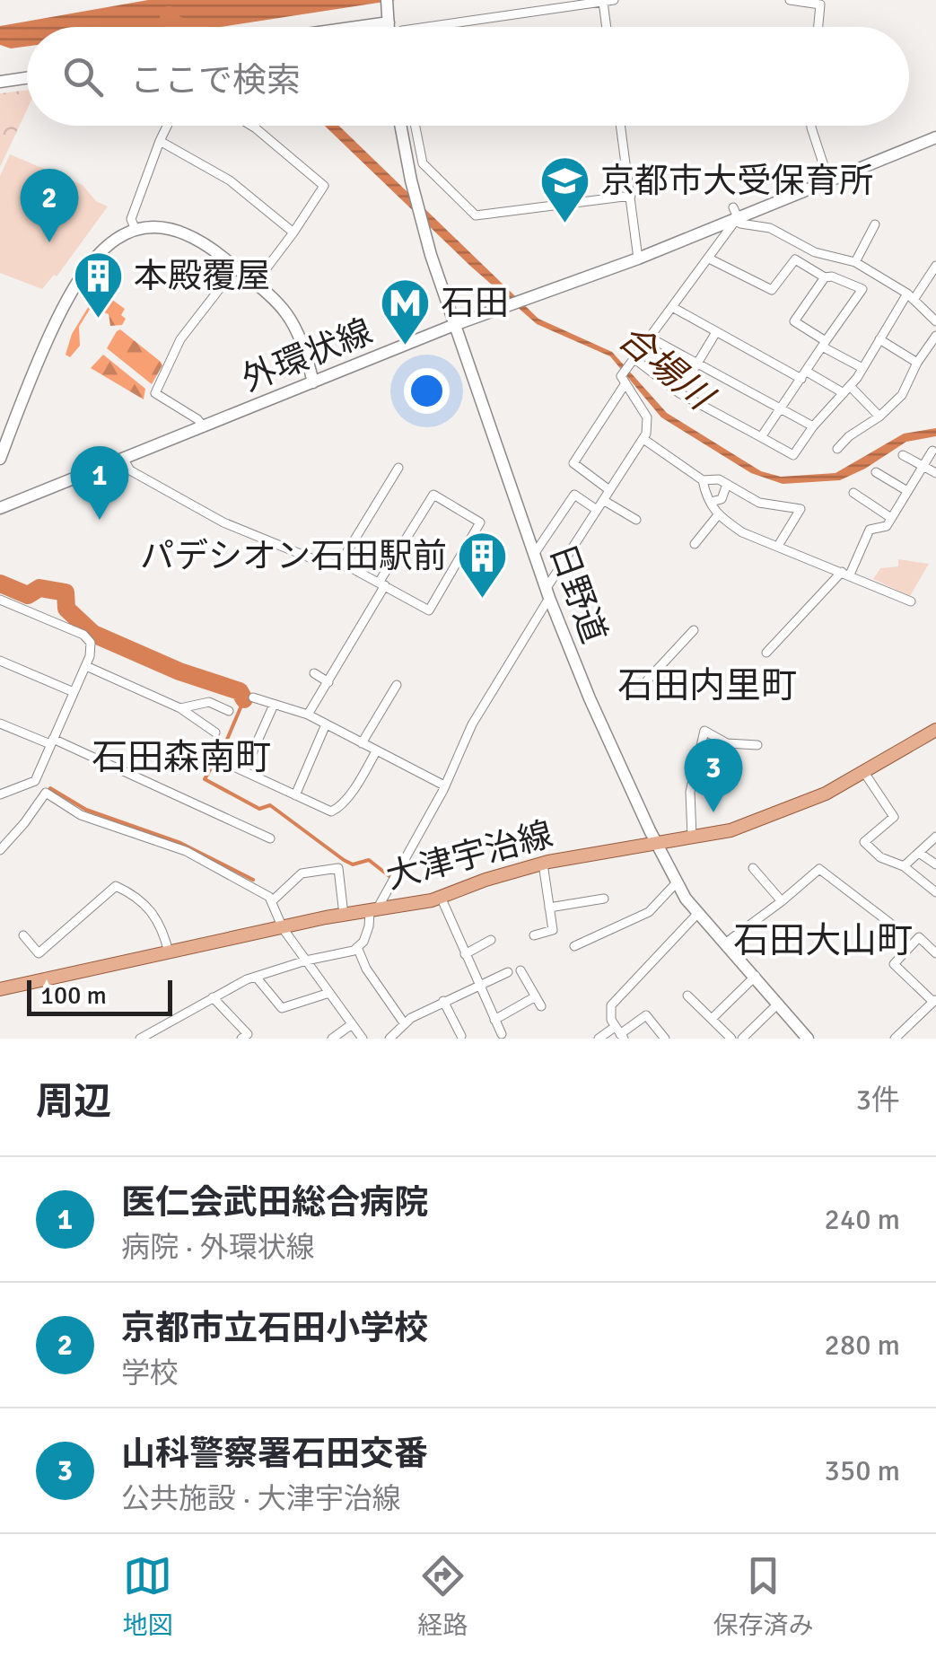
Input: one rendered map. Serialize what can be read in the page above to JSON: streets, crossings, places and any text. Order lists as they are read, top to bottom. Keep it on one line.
{"streets":{"main road":["大津宇治線"],"street":["外環状線","日野道"]},"crossings":[["外環状線","日野道"],["日野道","大津宇治線"]],"districts":["石田内里町","石田森南町","石田大山町"],"water":["合場川"],"places":{"school or university":["京都市大受保育所"],"building":["本殿覆屋","パデシオン石田駅前"],"metro station":["石田"]},"scale_bar":"100 m","page":{"search":"ここで検索","pins":["2","1","3"],"scale":"100 m","heading":["周辺","3件"],"list":[{"mark":"1","name":"医仁会武田総合病院","note":"病院 · 外環状線","value":"240 m"},{"mark":"2","name":"京都市立石田小学校","note":"学校","value":"280 m"},{"mark":"3","name":"山科警察署石田交番","note":"公共施設 · 大津宇治線","value":"350 m"}],"nav":["地図","経路","保存済み"]}}
